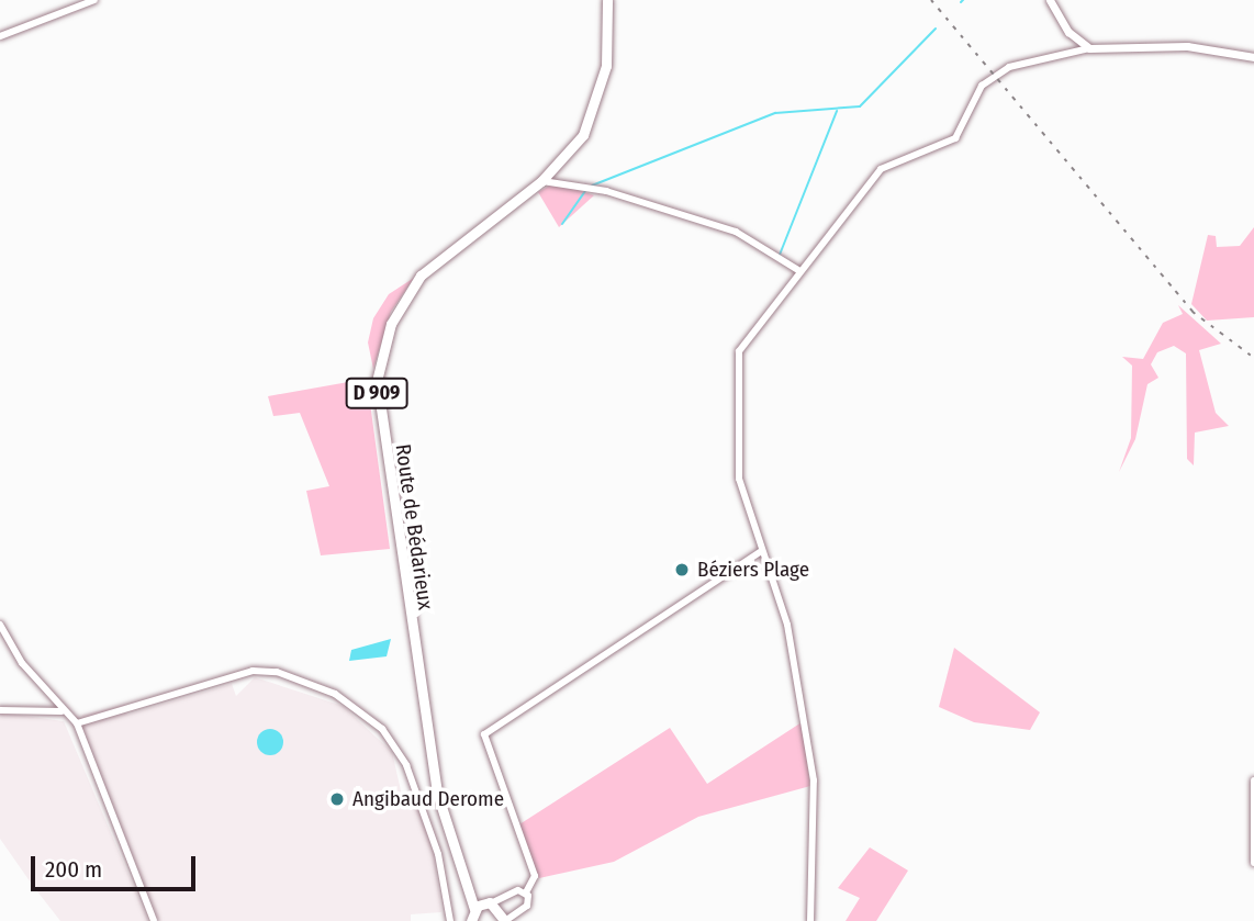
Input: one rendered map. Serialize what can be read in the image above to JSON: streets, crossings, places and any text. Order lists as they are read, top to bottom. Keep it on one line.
{"streets":{"main road":["D 909","Route de Bédarieux"]},"places":["Béziers Plage","Angibaud Derome"],"scale_bar":"200 m"}
